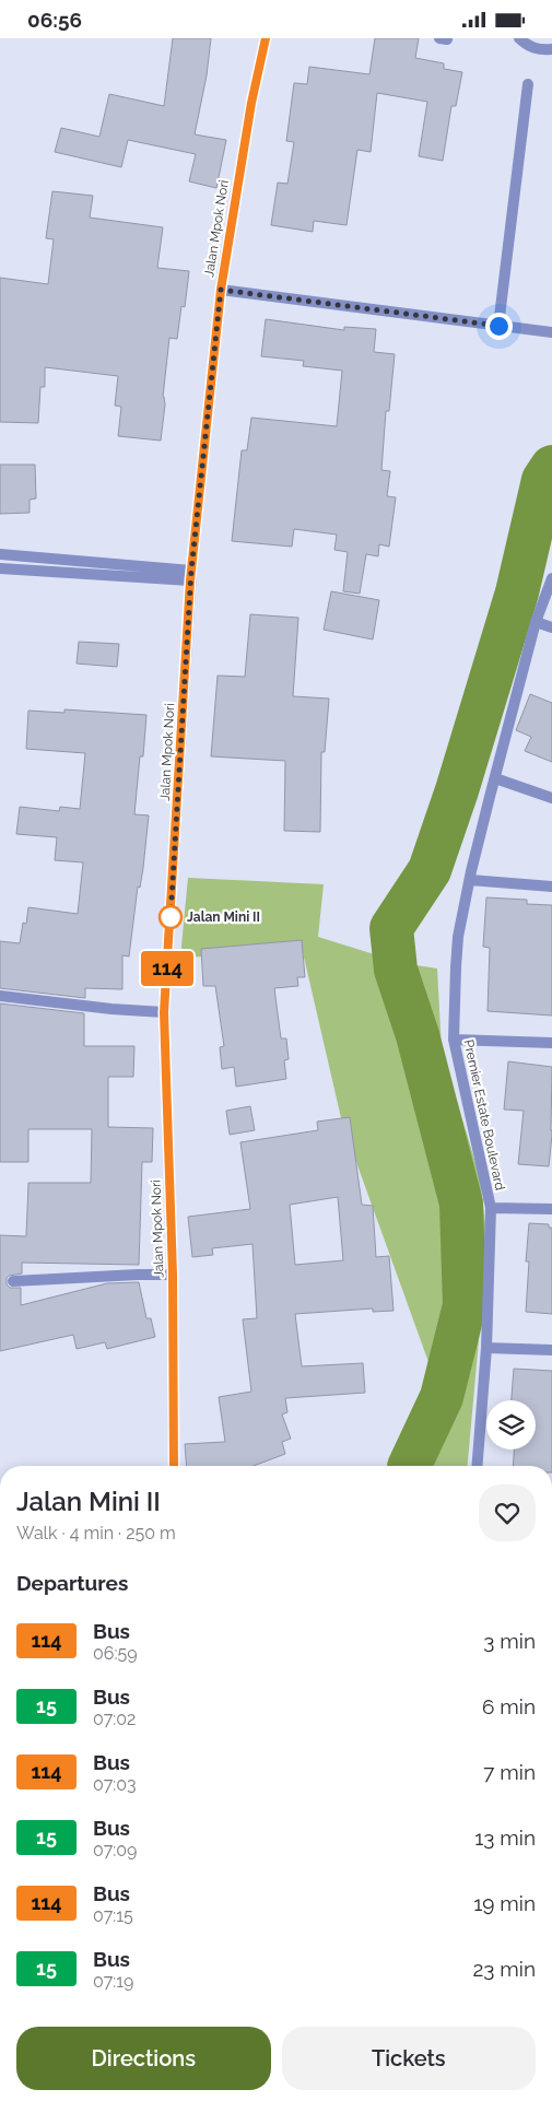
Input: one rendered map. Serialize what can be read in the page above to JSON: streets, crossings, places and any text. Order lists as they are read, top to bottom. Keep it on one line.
{"streets":{"main road":["Jalan Mpok Nori"],"street":["Premier Estate Boulevard"]},"places":["Jalan Mini II"],"lines":["bus line 114"],"page":{"status":"06:56","on_map":"114","heading":[["Jalan Mini II","Walk · 4 min · 250 m"],"Departures"],"list":[{"mark":"114","name":"Bus","note":"06:59","value":"3 min"},{"mark":"15","name":"Bus","note":"07:02","value":"6 min"},{"mark":"114","name":"Bus","note":"07:03","value":"7 min"},{"mark":"15","name":"Bus","note":"07:09","value":"13 min"},{"mark":"114","name":"Bus","note":"07:15","value":"19 min"},{"mark":"15","name":"Bus","note":"07:19","value":"23 min"}],"buttons":["Directions","Tickets"]}}
